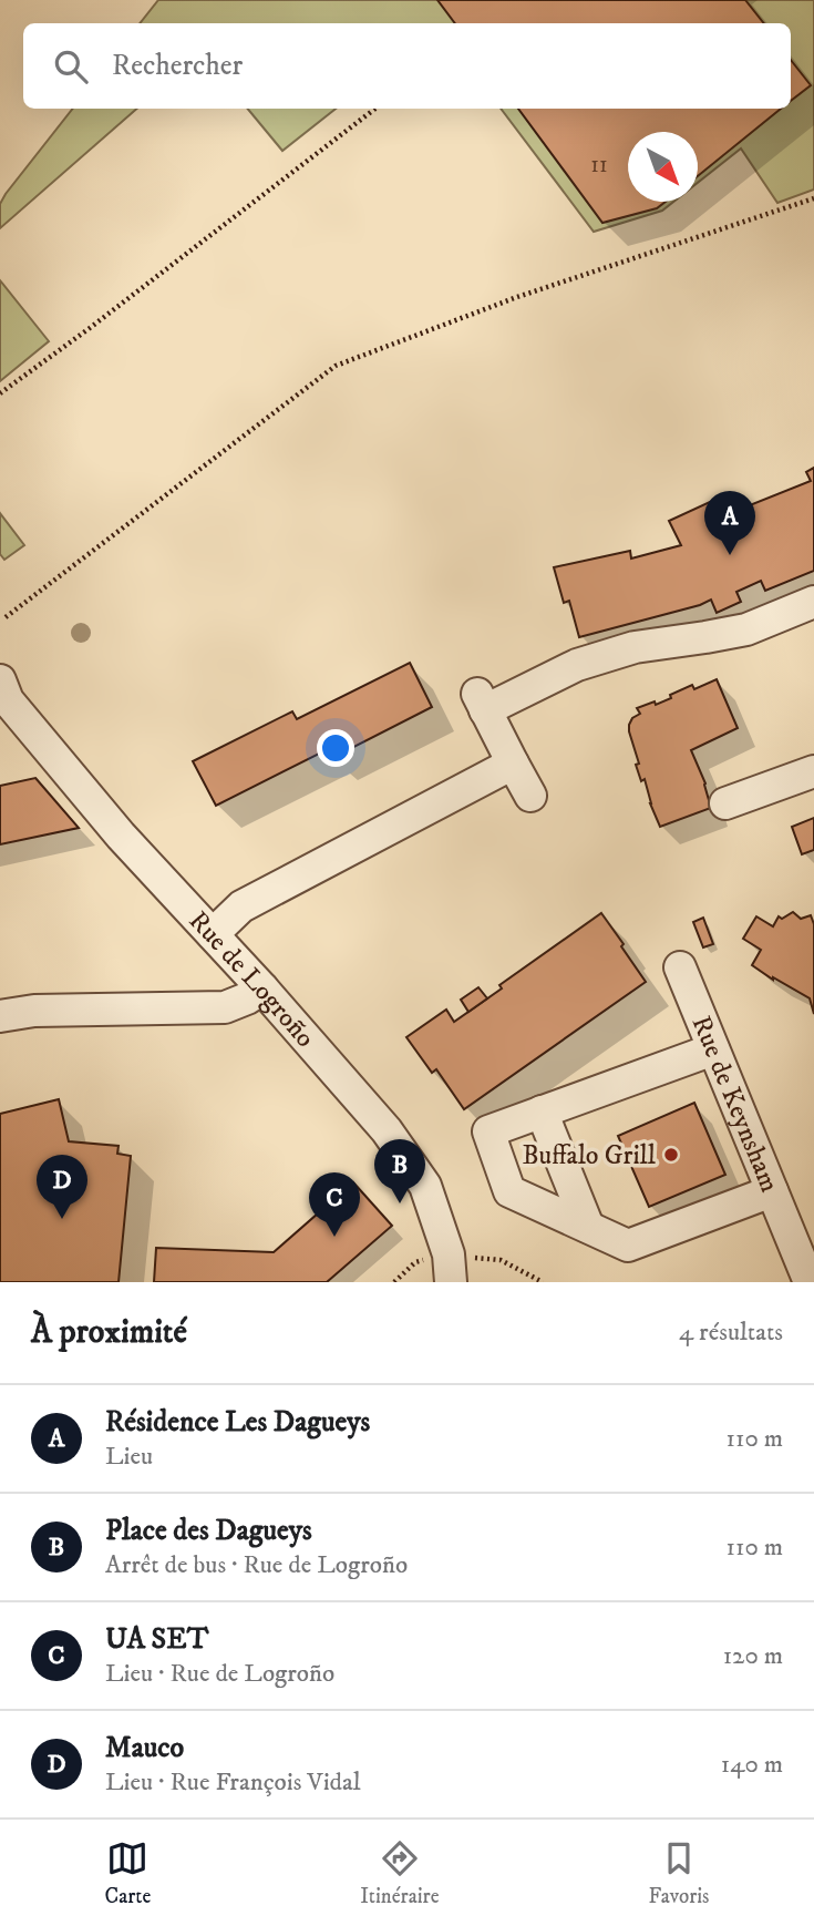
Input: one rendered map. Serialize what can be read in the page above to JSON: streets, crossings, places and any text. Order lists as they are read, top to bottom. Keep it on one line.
{"streets":{"street":["Rue de Logroño","Rue de Keynsham"]},"places":["Buffalo Grill"],"house_numbers":["11"],"north":"bottom right","page":{"search":"Rechercher","pins":["A","B","D","C"],"heading":["À proximité","4 résultats"],"list":[{"mark":"A","name":"Résidence Les Dagueys","note":"Lieu","value":"110 m"},{"mark":"B","name":"Place des Dagueys","note":"Arrêt de bus · Rue de Logroño","value":"110 m"},{"mark":"C","name":"UA SET","note":"Lieu · Rue de Logroño","value":"120 m"},{"mark":"D","name":"Mauco","note":"Lieu · Rue François Vidal","value":"140 m"}],"nav":["Carte","Itinéraire","Favoris"]}}
